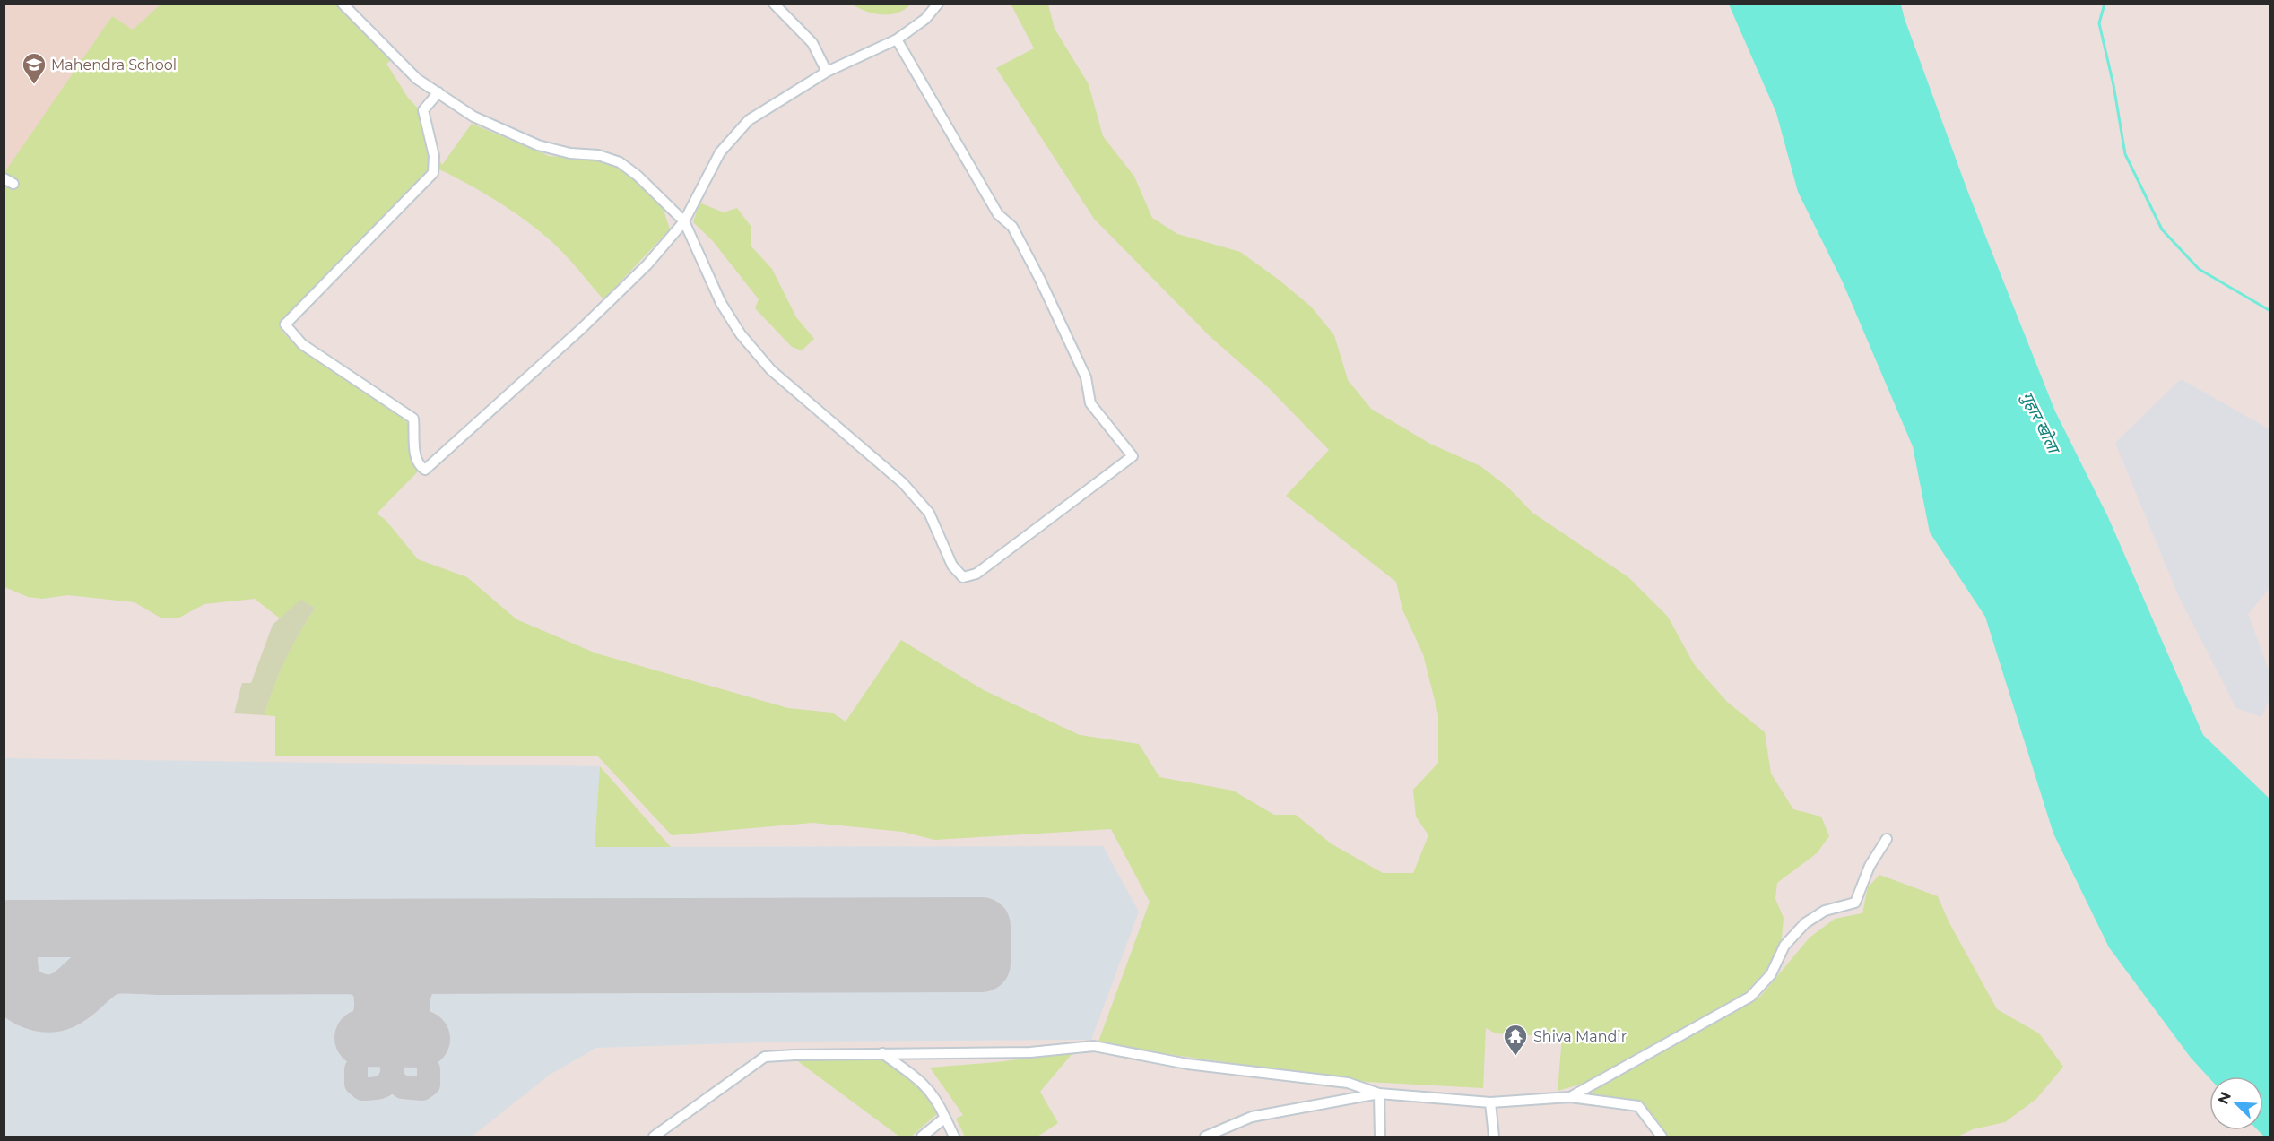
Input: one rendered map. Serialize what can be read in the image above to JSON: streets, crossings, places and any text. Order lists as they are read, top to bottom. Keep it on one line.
{"water":["गुहार खोला"],"places":{"school or university":["Mahendra School"],"temple":["Shiva Mandir"]},"north":"top left"}
